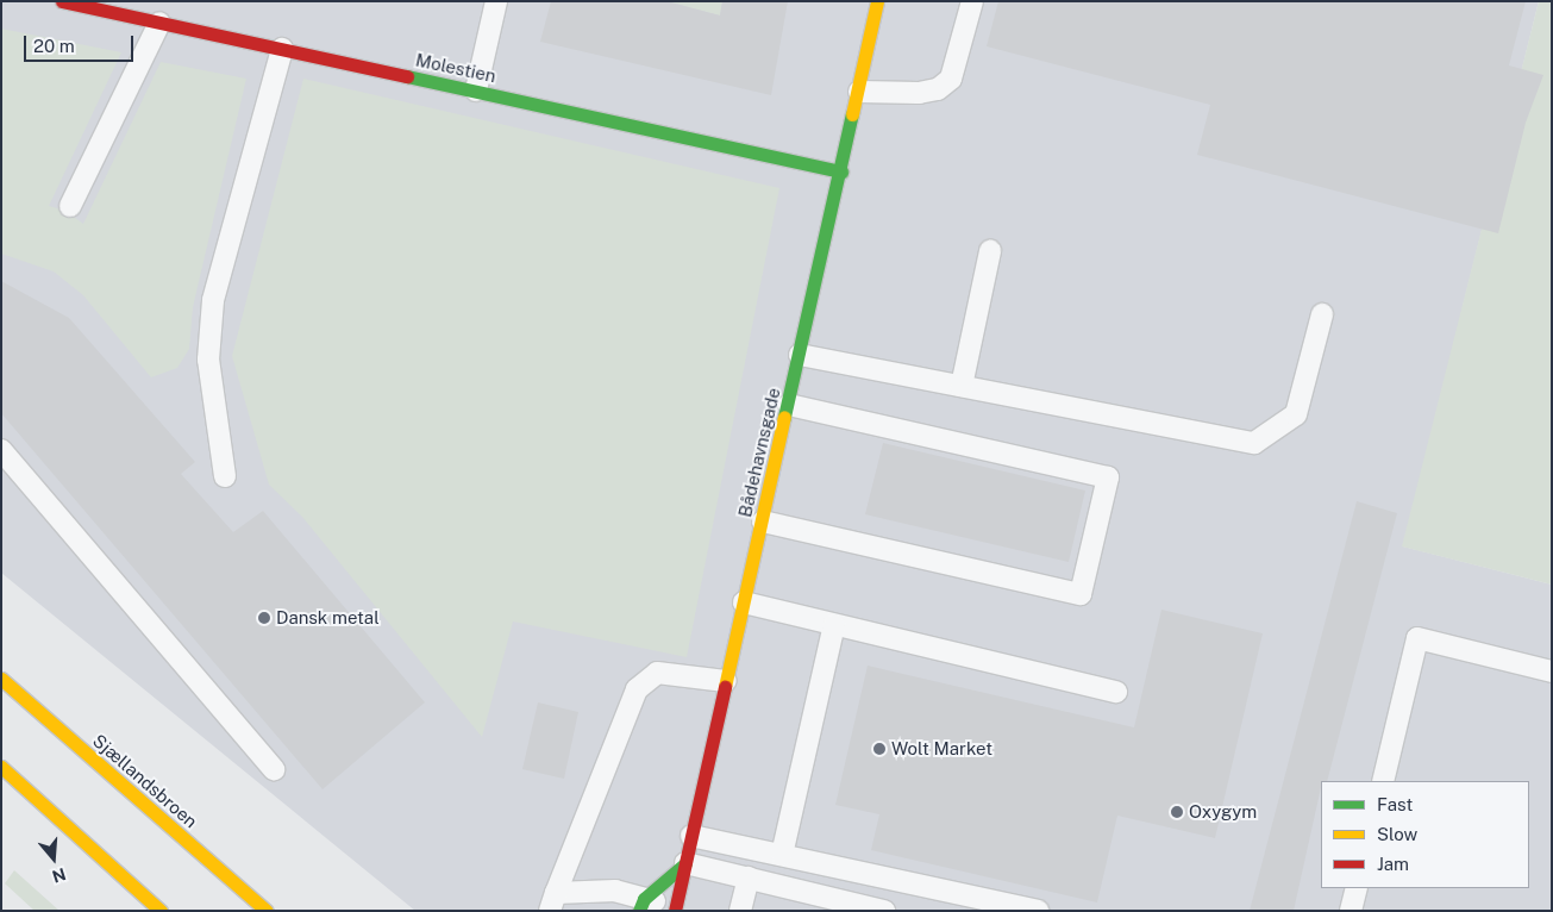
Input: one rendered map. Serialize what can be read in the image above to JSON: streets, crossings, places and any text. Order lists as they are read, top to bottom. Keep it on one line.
{"streets":{"street":["Molestien","Bådehavnsgade","Sjællandsbroen"]},"crossings":[["Molestien","Bådehavnsgade"]],"places":["Dansk metal","Wolt Market","Oxygym"],"legend":["Fast","Slow","Jam"],"scale_bar":"20 m","north":"bottom"}
